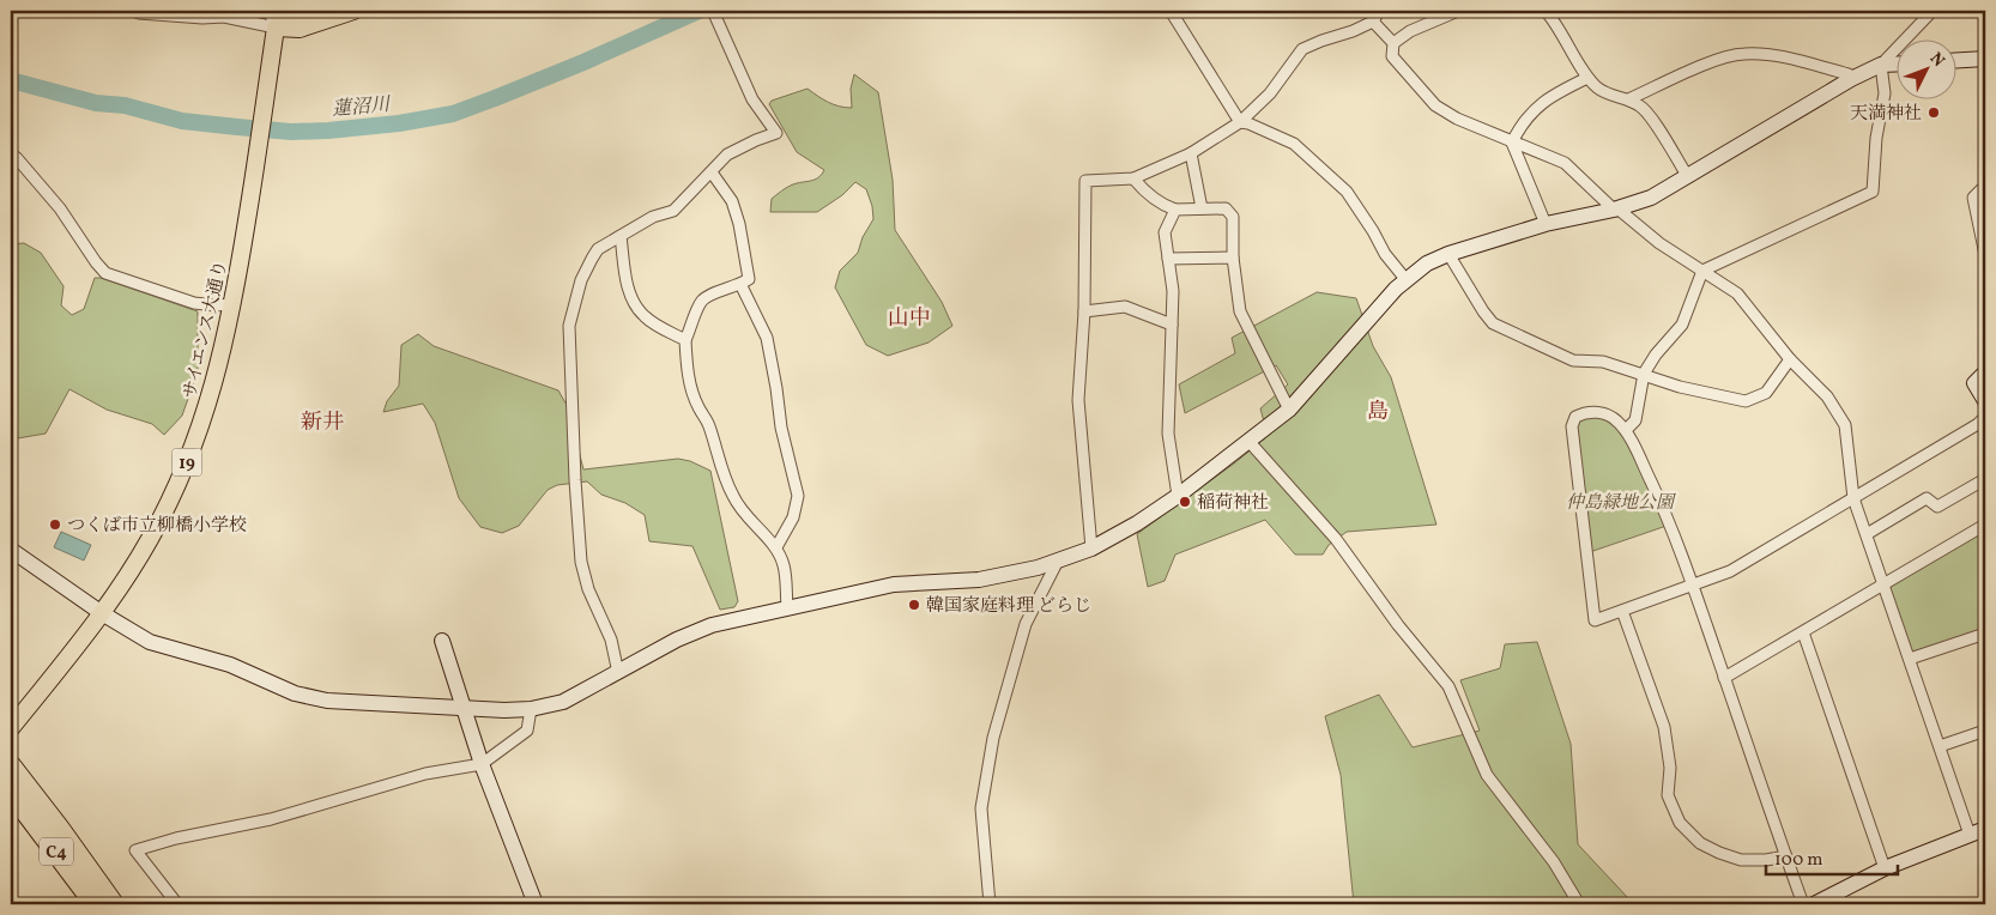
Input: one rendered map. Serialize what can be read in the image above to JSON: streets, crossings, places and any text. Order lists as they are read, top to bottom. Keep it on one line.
{"streets":{"highway":["C4"],"main road":["サイエンス大通り","19"]},"districts":["山中","島","新井"],"water":["蓮沼川"],"parks":["仲島緑地公園"],"places":["天満神社","稲荷神社","つくば市立柳橋小学校","韓国家庭料理 どらじ"],"scale_bar":"100 m","north":"top right"}
